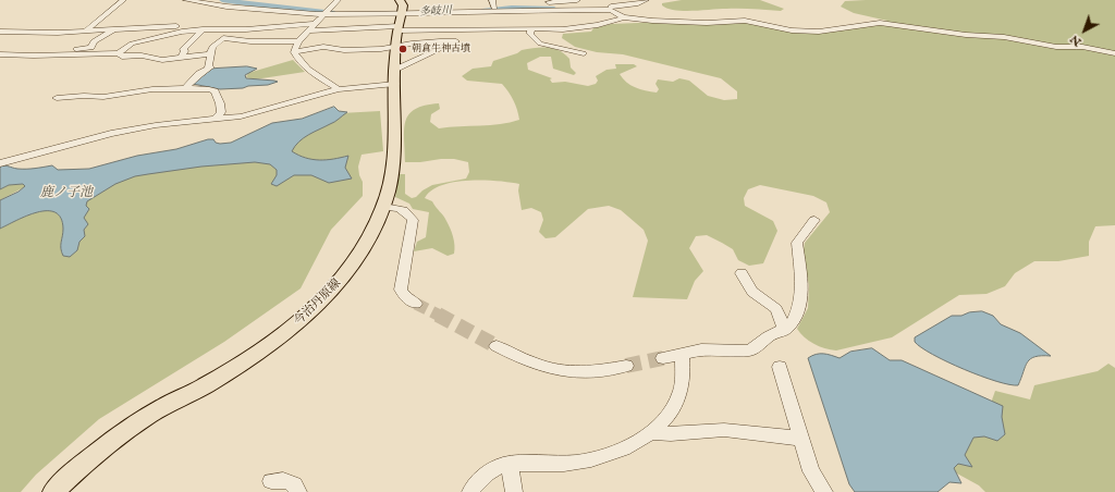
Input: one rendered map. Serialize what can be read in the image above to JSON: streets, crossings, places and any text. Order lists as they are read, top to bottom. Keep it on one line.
{"streets":{"main road":["今治丹原線"]},"water":["多岐川","鹿ノ子池"],"places":["朝倉牛神古墳"],"north":"bottom left"}
